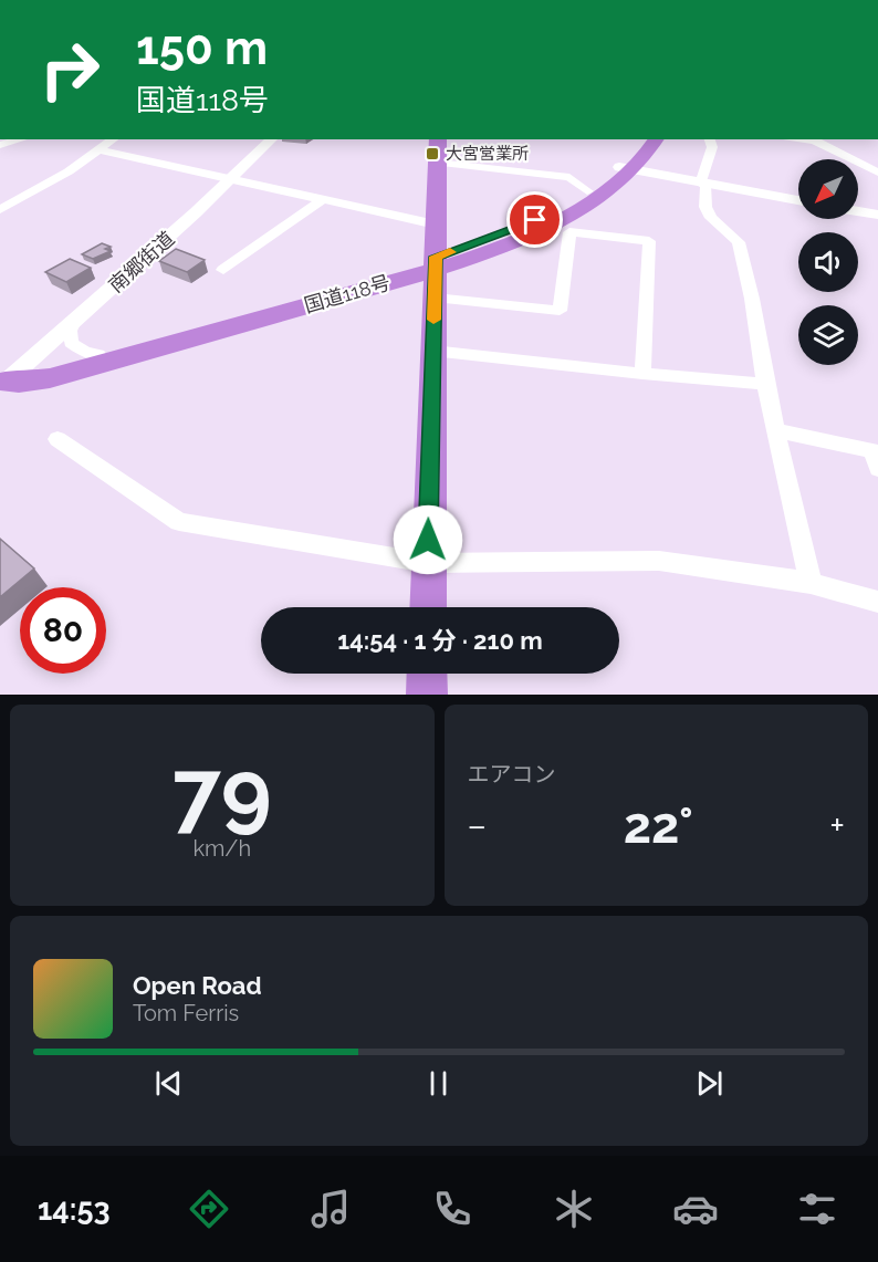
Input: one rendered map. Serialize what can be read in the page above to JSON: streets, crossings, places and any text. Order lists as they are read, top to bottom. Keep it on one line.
{"streets":{"highway":["国道118号"],"street":["南郷街道"]},"crossings":[["南郷街道","国道118号"]],"places":{"transit":["大宮営業所"]},"north":"bottom left","page":{"turn":["150 m","国道118号"],"limit":"80","trip":"14:54 · 1 分 · 210 m","tile":[["79","km/h"],"エアコン"],"heat":["−","22°","+"],"song":["Open Road","Tom Ferris"],"tabs":"14:53"}}
